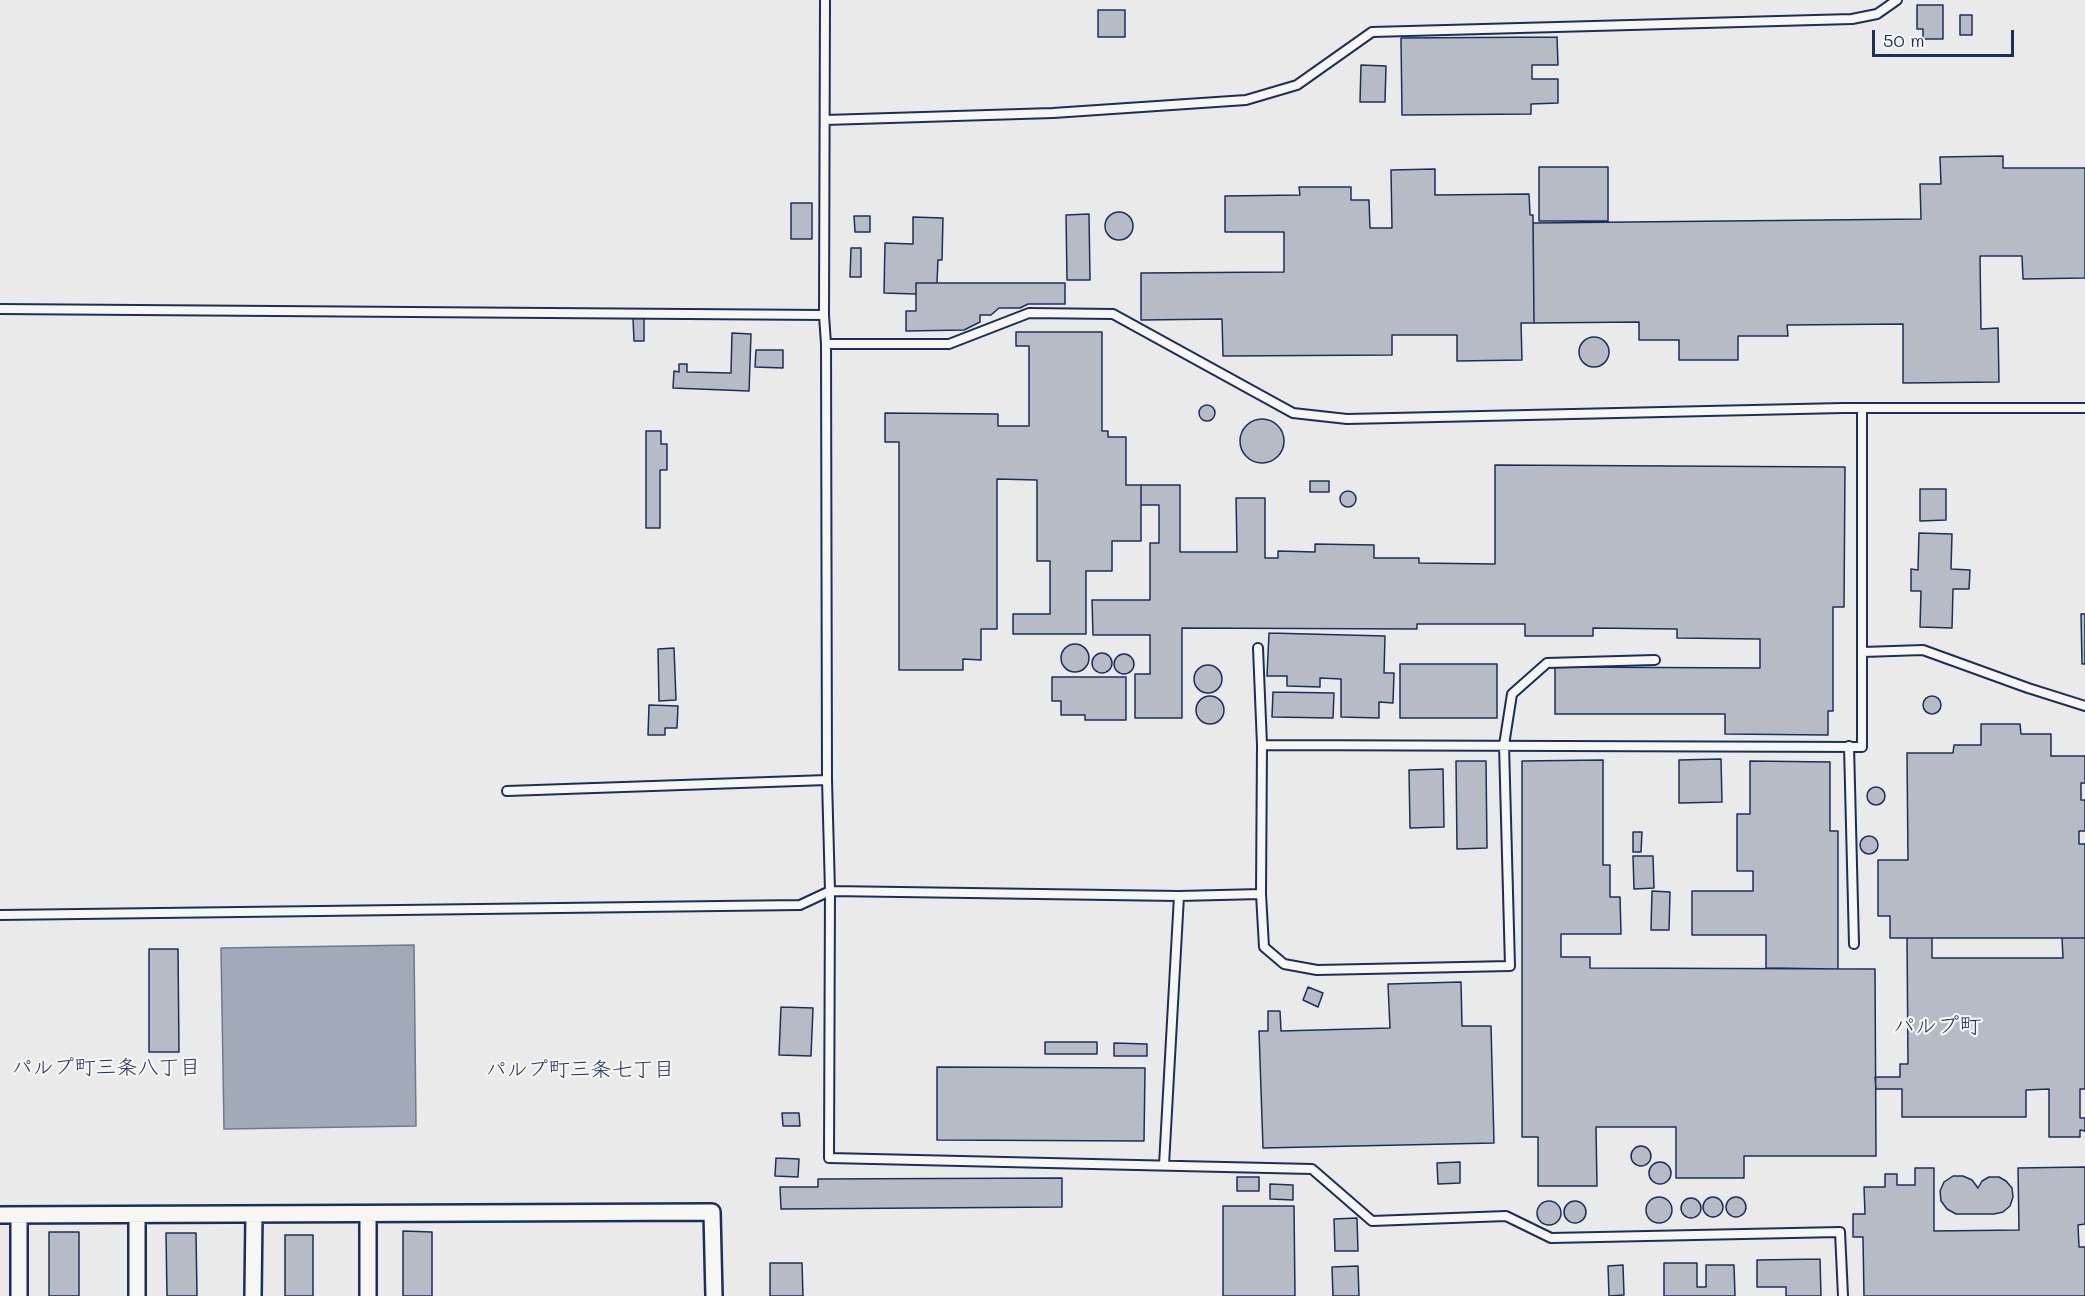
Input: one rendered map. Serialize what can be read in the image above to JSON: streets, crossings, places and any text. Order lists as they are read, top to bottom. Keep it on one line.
{"districts":["パルプ町","パルプ町三条八丁目","パルプ町三条七丁目"],"scale_bar":"50 m"}
